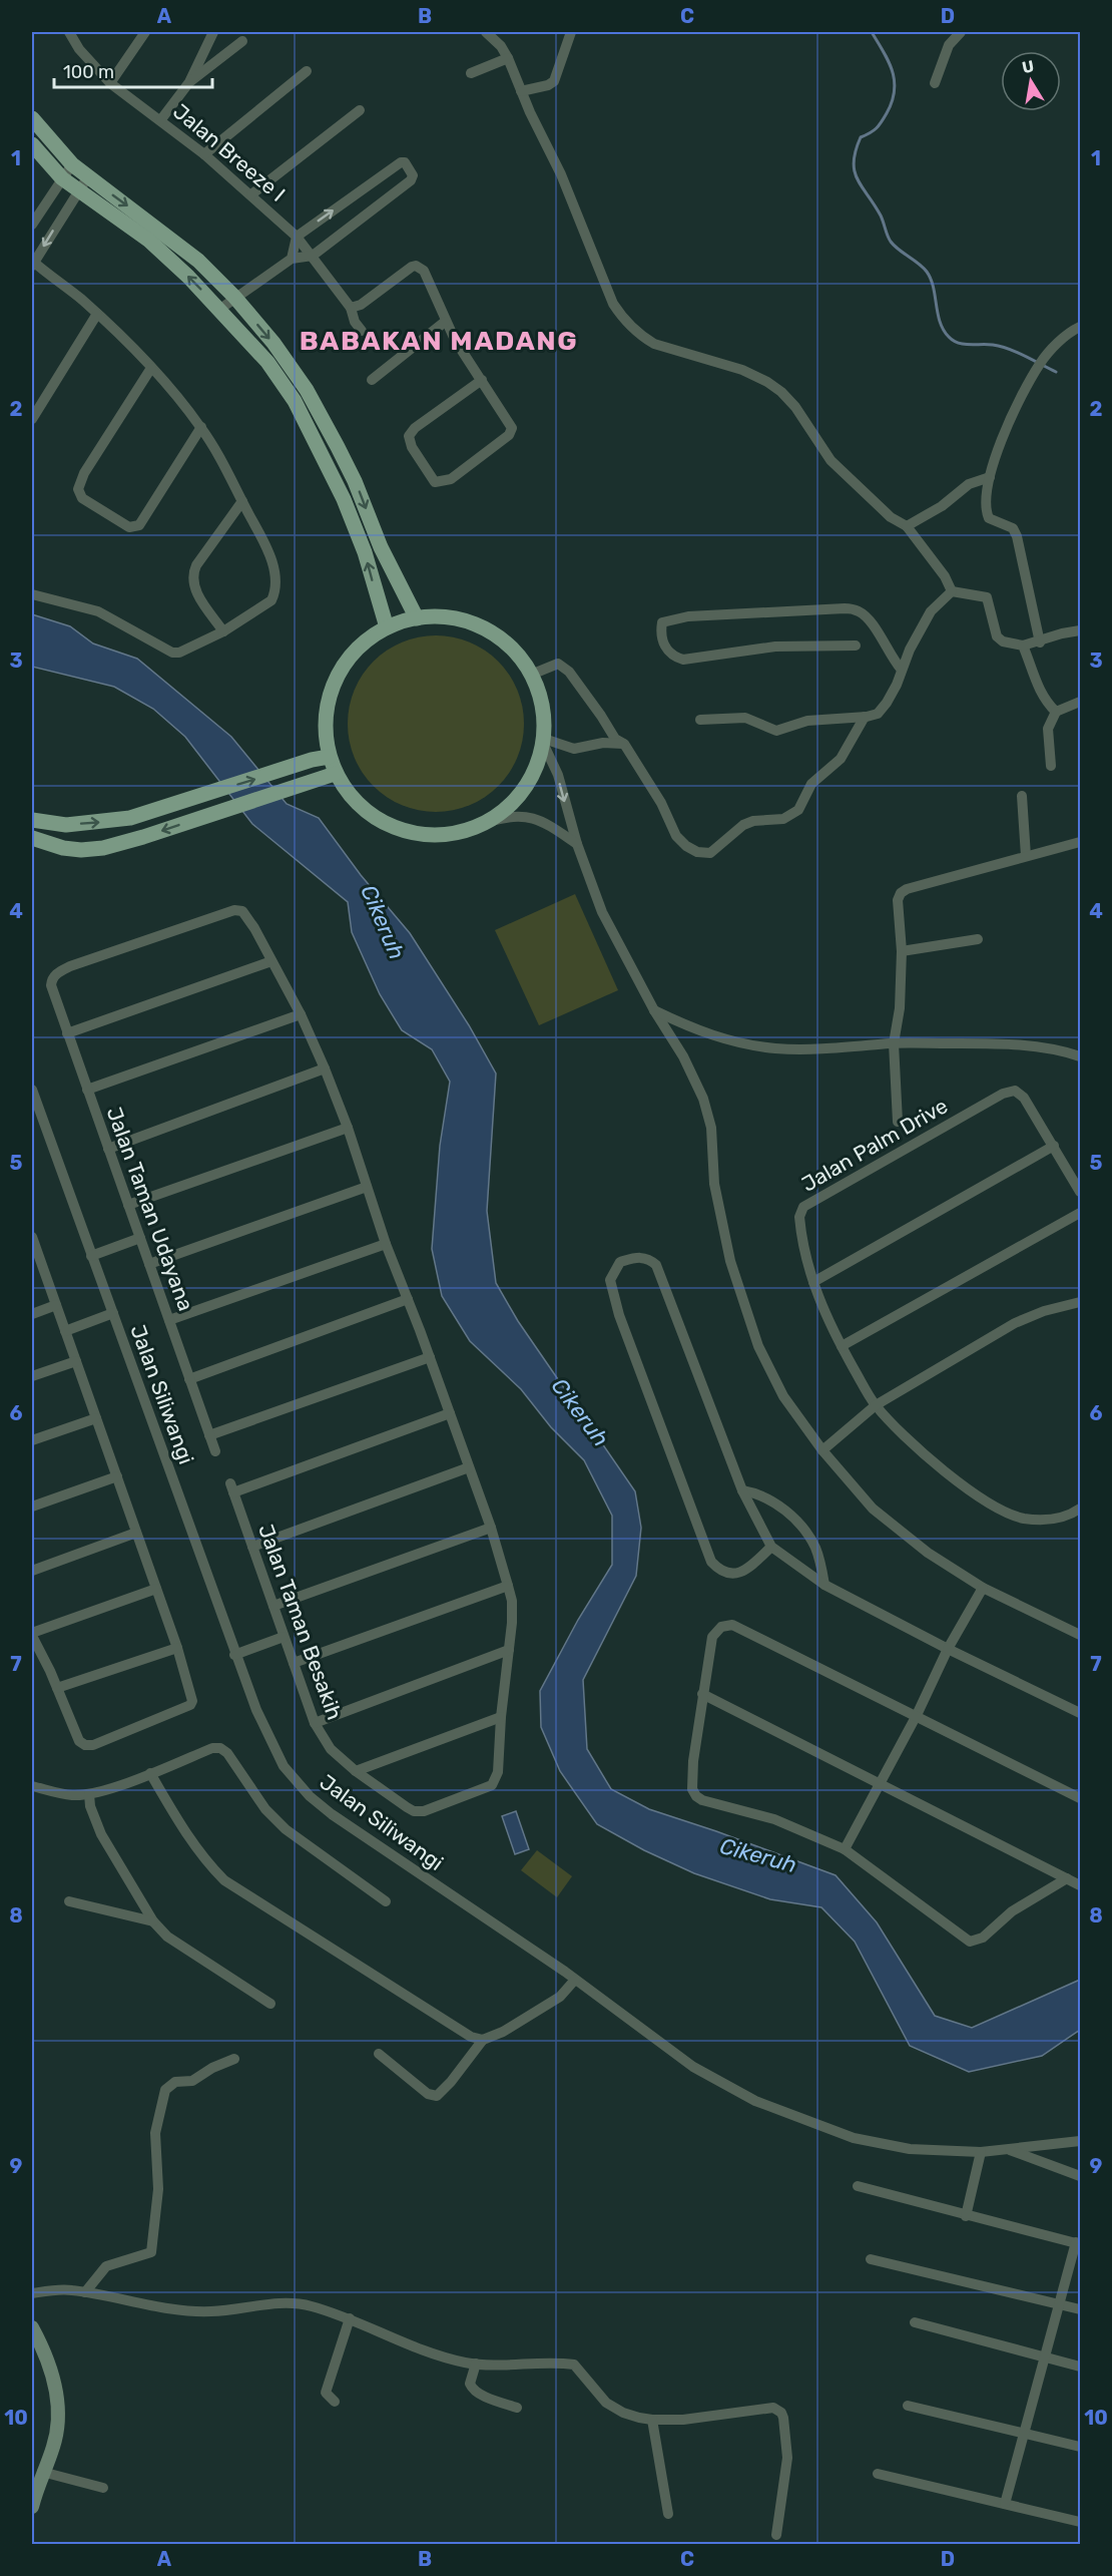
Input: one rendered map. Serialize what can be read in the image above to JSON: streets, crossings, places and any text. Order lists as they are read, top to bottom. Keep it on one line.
{"streets":{"street":["Jalan Breeze I","Jalan Palm Drive","Jalan Taman Udayana","Jalan Siliwangi","Jalan Taman Besakih"]},"districts":["BABAKAN MADANG"],"water":["Cikeruh"],"scale_bar":"100 m","north":"top","grid":{"columns":["A","B","C","D"],"rows":["1","2","3","4","5","6","7","8","9","10"]}}
